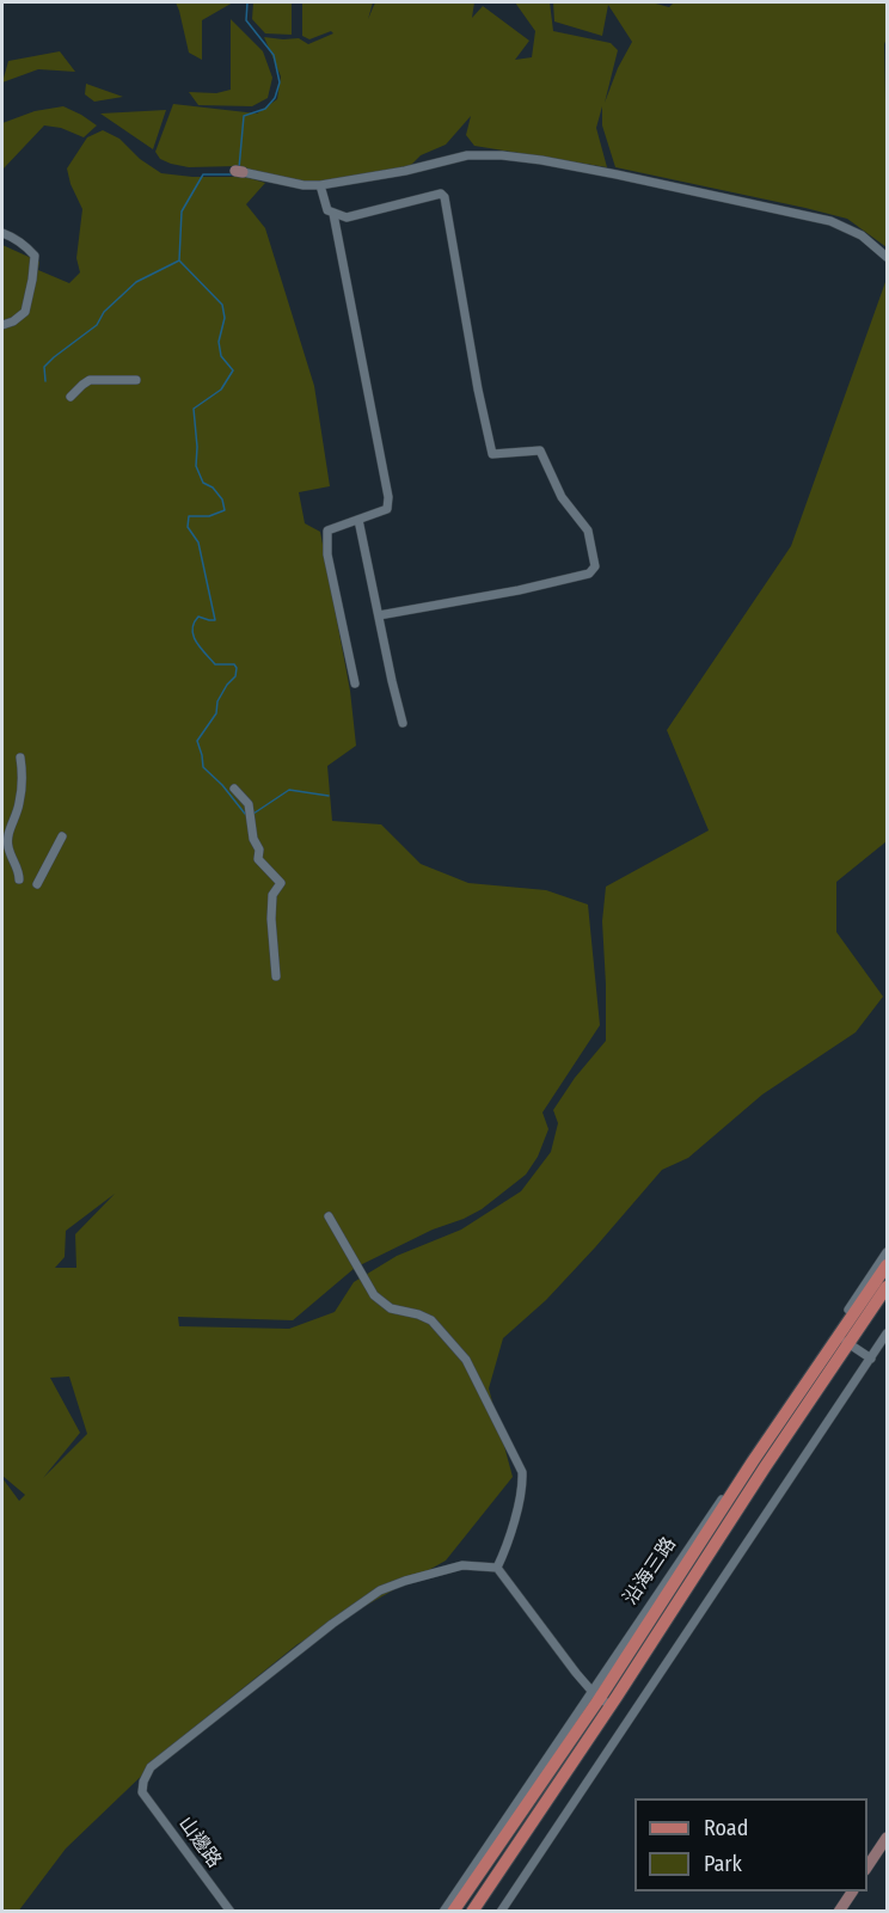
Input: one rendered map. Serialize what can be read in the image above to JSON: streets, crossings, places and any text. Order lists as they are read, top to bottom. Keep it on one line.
{"streets":{"main road":["沿海三路"],"street":["山邊路"]},"legend":["Road","Park"]}
